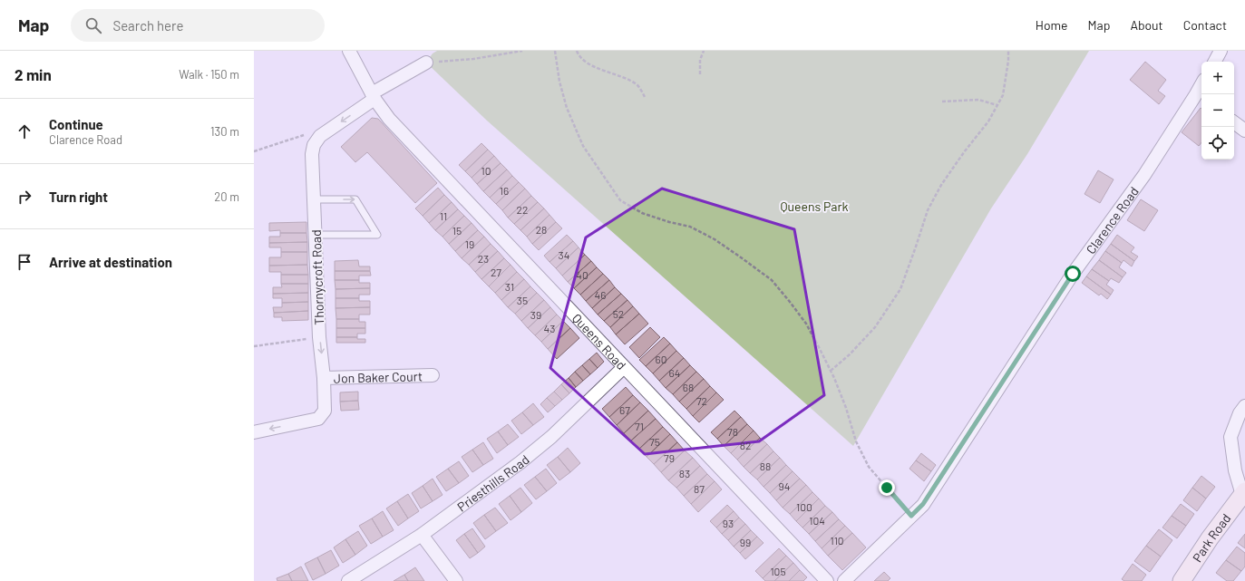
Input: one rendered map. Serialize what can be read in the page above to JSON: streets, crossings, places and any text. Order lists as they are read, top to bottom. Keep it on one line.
{"streets":{"main road":["Park Road"],"street":["Clarence Road","Thornycroft Road","Queens Road","Jon Baker Court","Priesthills Road"]},"crossings":[["Thornycroft Road","Queens Road"],["Thornycroft Road","Jon Baker Court"],["Queens Road","Priesthills Road"]],"one_way":["Thornycroft Road"],"parks":["Queens Park"],"house_numbers":["10","16","22","11","28","15","19","34","23","27","40","31","46","35","52","39","43","60","64","68","72","67","71","78","75","82","79","88","83","94","87","100","104","93","110","99","105"],"page":{"header":"Map","search":"Search here","nav":["Home","Map","About","Contact"],"heading":["2 min","Walk · 150 m"],"map_buttons":["+","−"],"list":[["Continue","Clarence Road","130 m"],["Turn right","20 m"],"Arrive at destination"]}}
